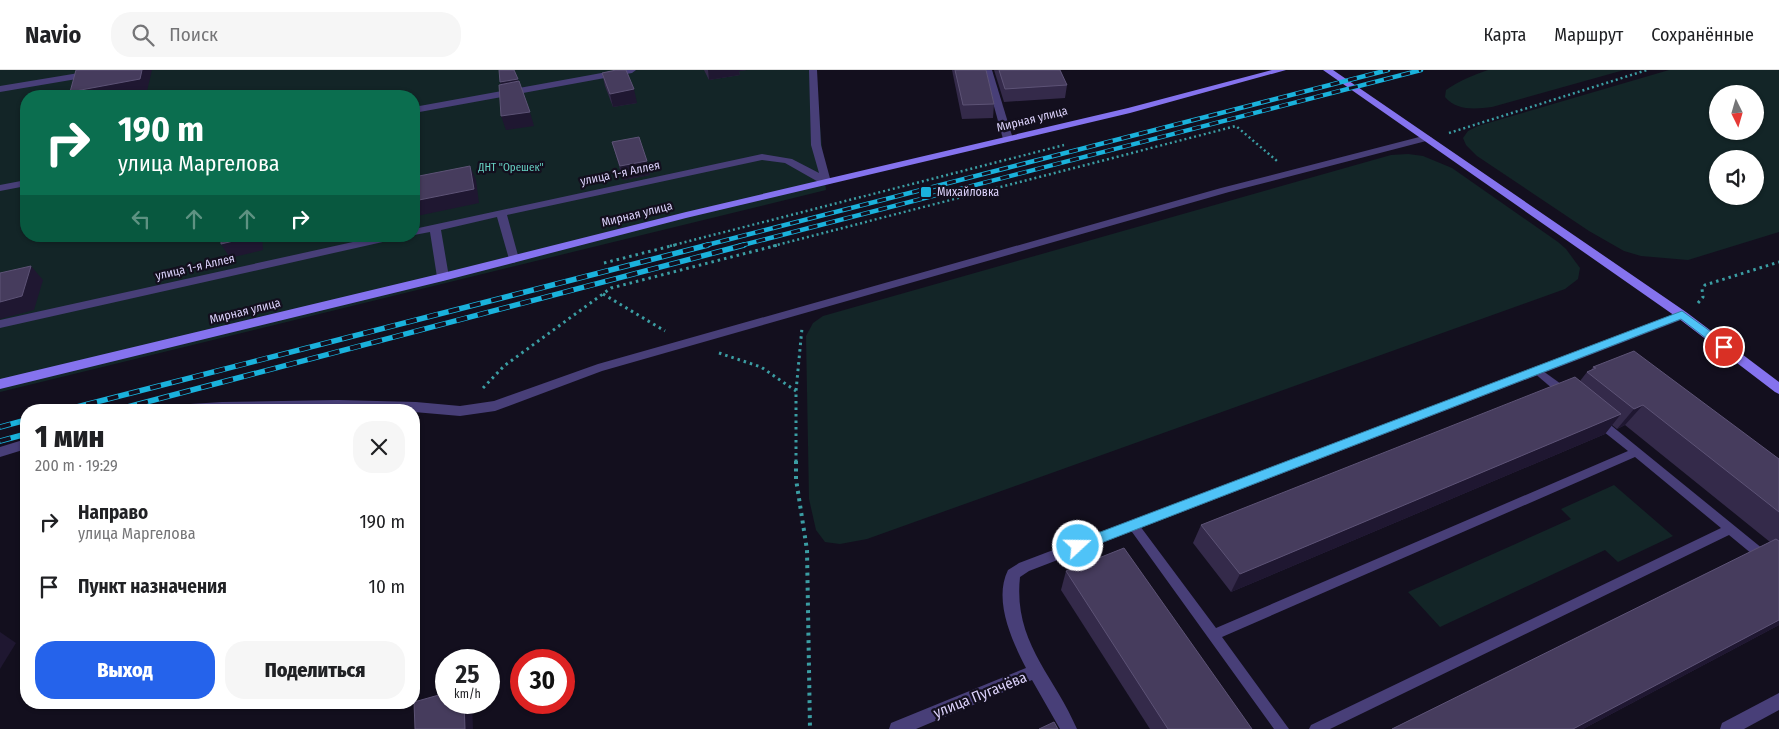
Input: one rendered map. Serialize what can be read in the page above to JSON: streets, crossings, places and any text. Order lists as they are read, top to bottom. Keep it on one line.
{"streets":{"street":["Мирная улица","улица 1-я Аллея","улица Пугачёва"]},"crossings":[["Мирная улица","улица 1-я Аллея"]],"parks":["ДНТ \"Орешек\""],"places":{"transit":["Михайловка"]},"north":"bottom","page":{"header":"Navio","search":"Поиск","nav":["Карта","Маршрут","Сохранённые"],"turn":["190 m","улица Маргелова"],"heading":["1 мин","200 m · 19:29"],"list":[{"name":"Направо","note":"улица Маргелова","value":"190 m"},{"name":"Пункт назначения","value":"10 m"}],"buttons":["Выход","Поделиться"],"speed":"25 km/h","limit":"30"}}
